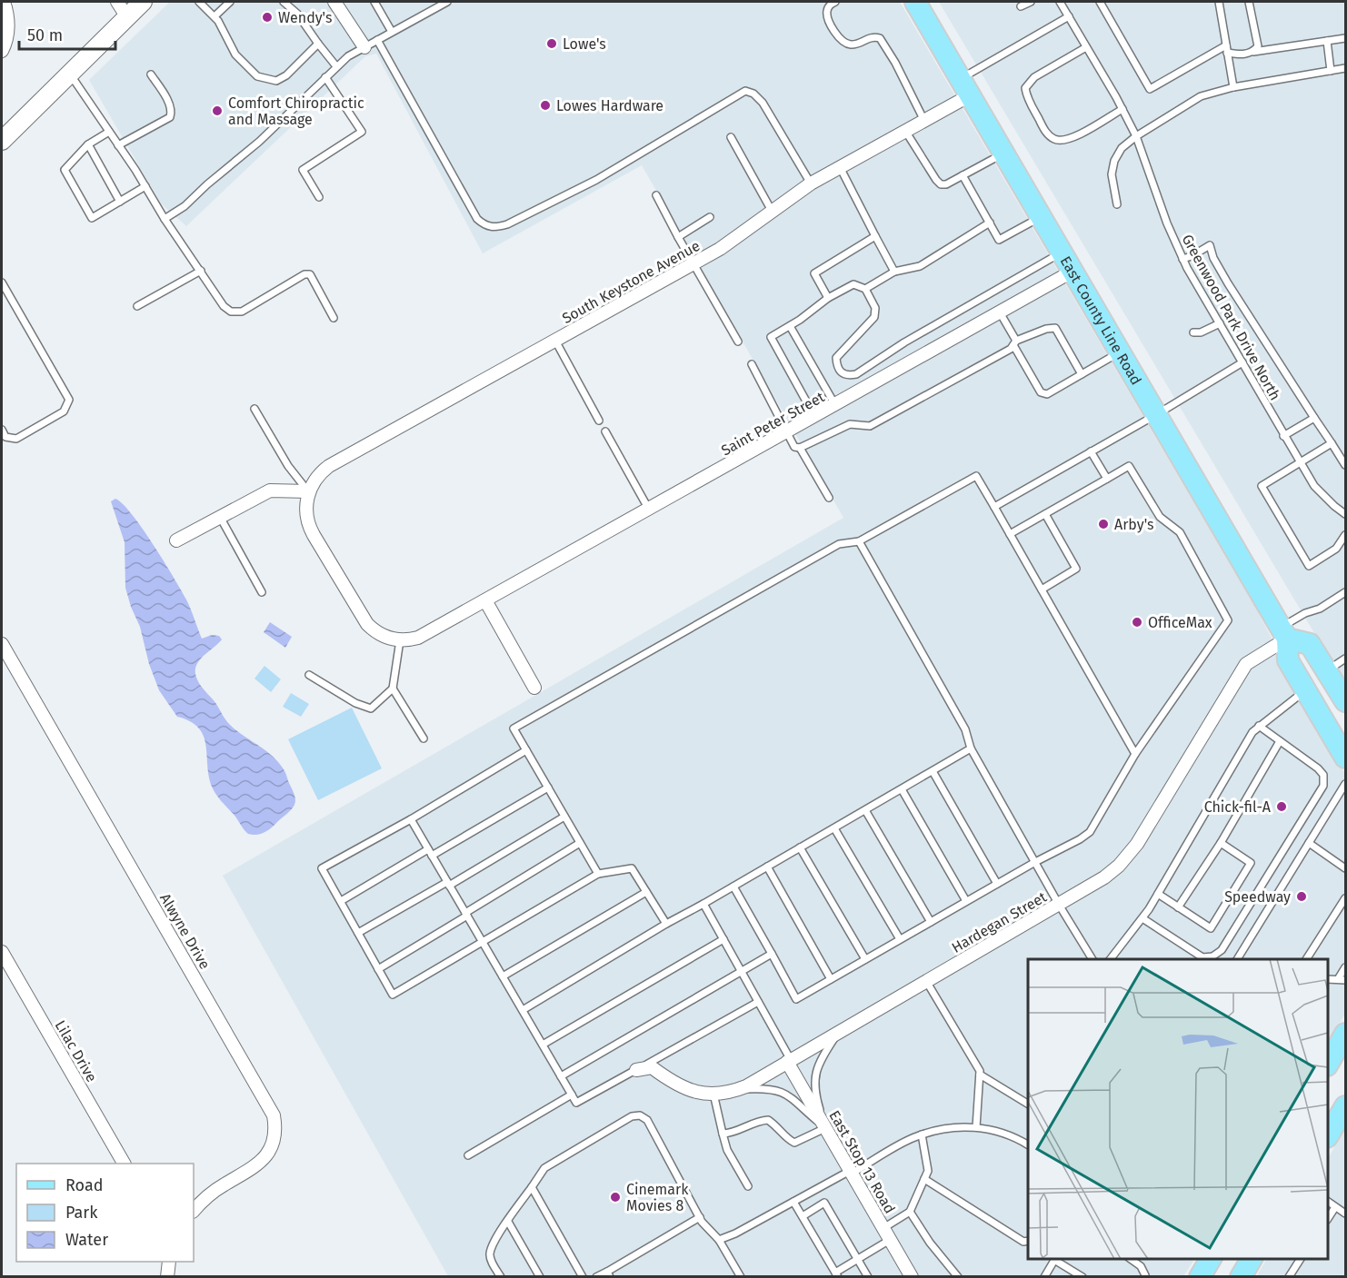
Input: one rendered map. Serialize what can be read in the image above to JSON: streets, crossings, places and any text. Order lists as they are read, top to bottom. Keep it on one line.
{"streets":{"main road":["East County Line Road"],"street":["South Keystone Avenue","Saint Peter Street","Hardegan Street","Alwyne Drive","Lilac Drive","East Stop 13 Road"],"lane":["Greenwood Park Drive North"]},"crossings":[["South Keystone Avenue","East County Line Road"],["East County Line Road","Saint Peter Street"],["East County Line Road","Hardegan Street"],["Hardegan Street","East Stop 13 Road"]],"places":["Wendy's","Lowe's","Lowes Hardware","Comfort Chiropractic and Massage","Arby's","OfficeMax","Chick-fil-A","Speedway","Cinemark Movies 8"],"legend":["Road","Park","Water"],"scale_bar":"50 m"}
